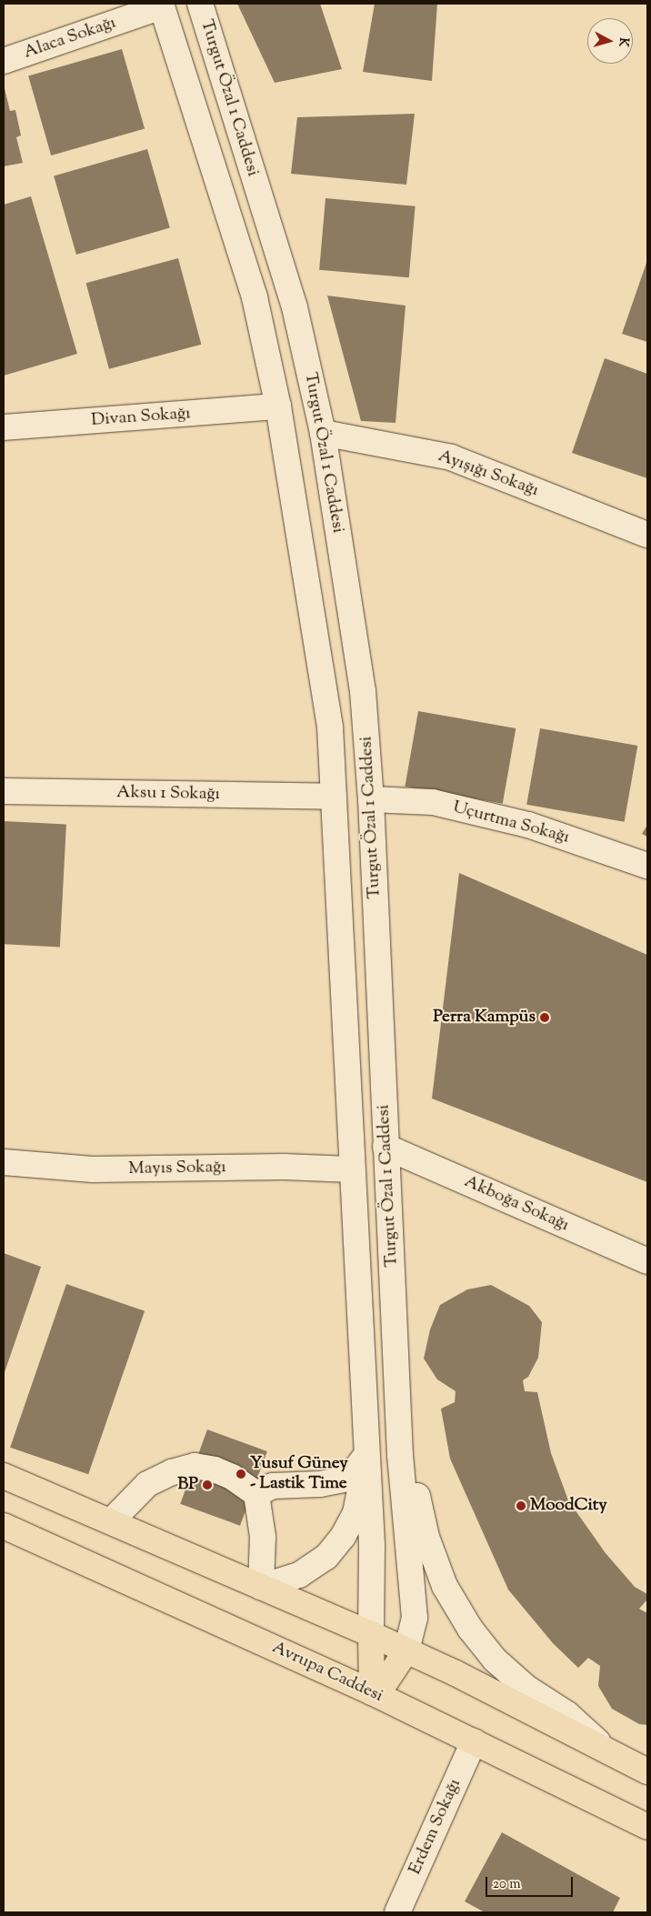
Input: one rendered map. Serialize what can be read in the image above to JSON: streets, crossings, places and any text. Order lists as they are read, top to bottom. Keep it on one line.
{"streets":{"main road":["Avrupa Caddesi"],"street":["Alaca Sokağı","Turgut Özal 1 Caddesi","Divan Sokağı","Ayışığı Sokağı","Aksu 1 Sokağı","Uçurtma Sokağı","Mayıs Sokağı","Akboğa Sokağı","Erdem Sokağı"]},"crossings":[["Alaca Sokağı","Turgut Özal 1 Caddesi"],["Turgut Özal 1 Caddesi","Divan Sokağı"],["Turgut Özal 1 Caddesi","Ayışığı Sokağı"],["Turgut Özal 1 Caddesi","Aksu 1 Sokağı"],["Turgut Özal 1 Caddesi","Uçurtma Sokağı"],["Turgut Özal 1 Caddesi","Mayıs Sokağı"],["Turgut Özal 1 Caddesi","Akboğa Sokağı"],["Avrupa Caddesi","Erdem Sokağı"]],"places":["Perra Kampüs","Yusuf Güney - Lastik Time","BP","MoodCity"],"scale_bar":"20 m","north":"right"}
